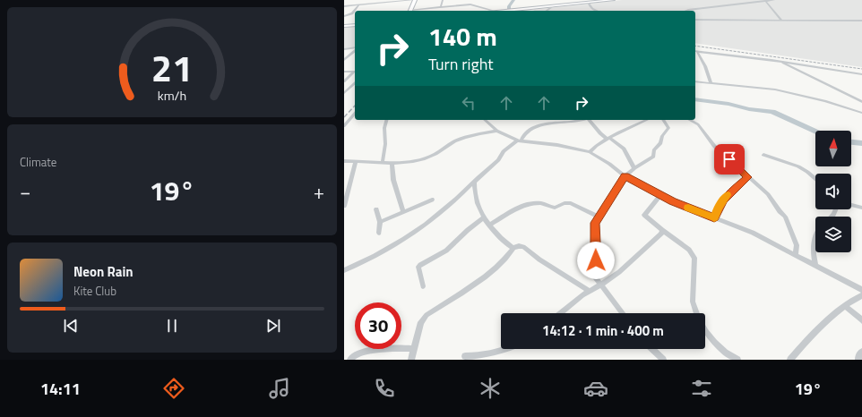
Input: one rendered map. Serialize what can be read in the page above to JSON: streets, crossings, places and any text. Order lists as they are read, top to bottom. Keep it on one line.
{"north":"top","page":{"turn":["140 m","Turn right"],"tile":"Climate","heat":["−","19°","+"],"song":["Neon Rain","Kite Club"],"limit":"30","trip":"14:12 · 1 min · 400 m","tabs":["14:11","19°"],"gauge":["21","km/h"]}}
